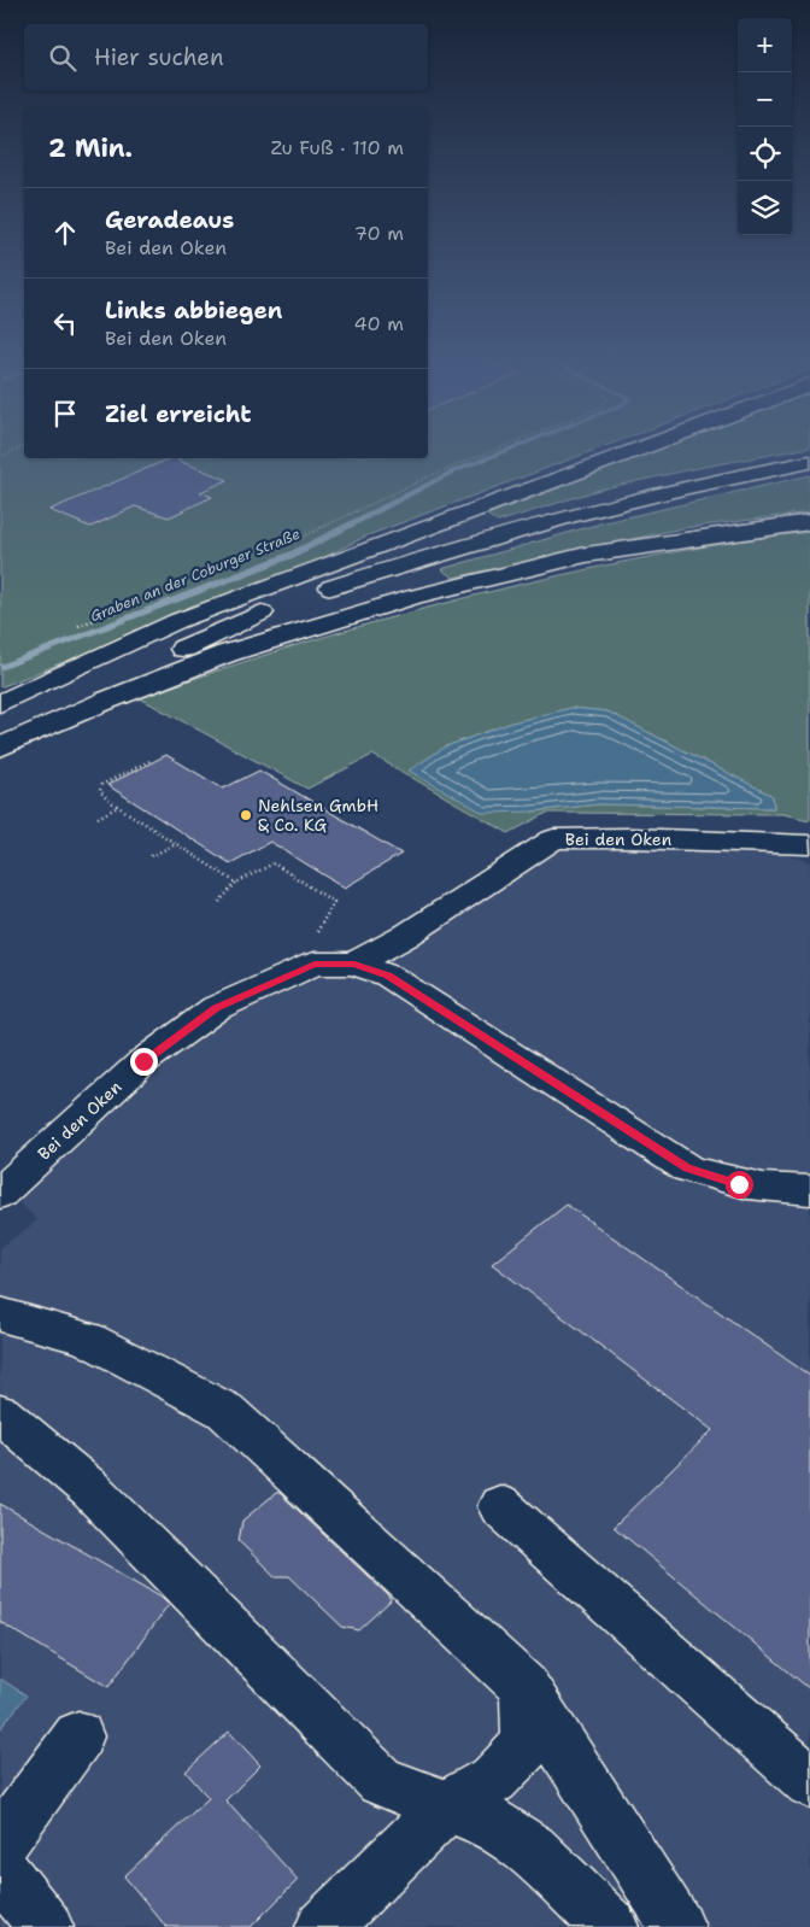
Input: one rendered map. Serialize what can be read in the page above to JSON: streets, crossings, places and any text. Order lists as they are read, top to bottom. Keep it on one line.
{"streets":{"main road":["Bei den Oken"]},"water":["Graben an der Coburger Straße"],"places":["Nehlsen GmbH & Co. KG"],"page":{"map_buttons":["+","−"],"search":"Hier suchen","heading":["2 Min.","Zu Fuß · 110 m"],"list":[["Geradeaus","Bei den Oken","70 m"],["Links abbiegen","Bei den Oken","40 m"],"Ziel erreicht"]}}
